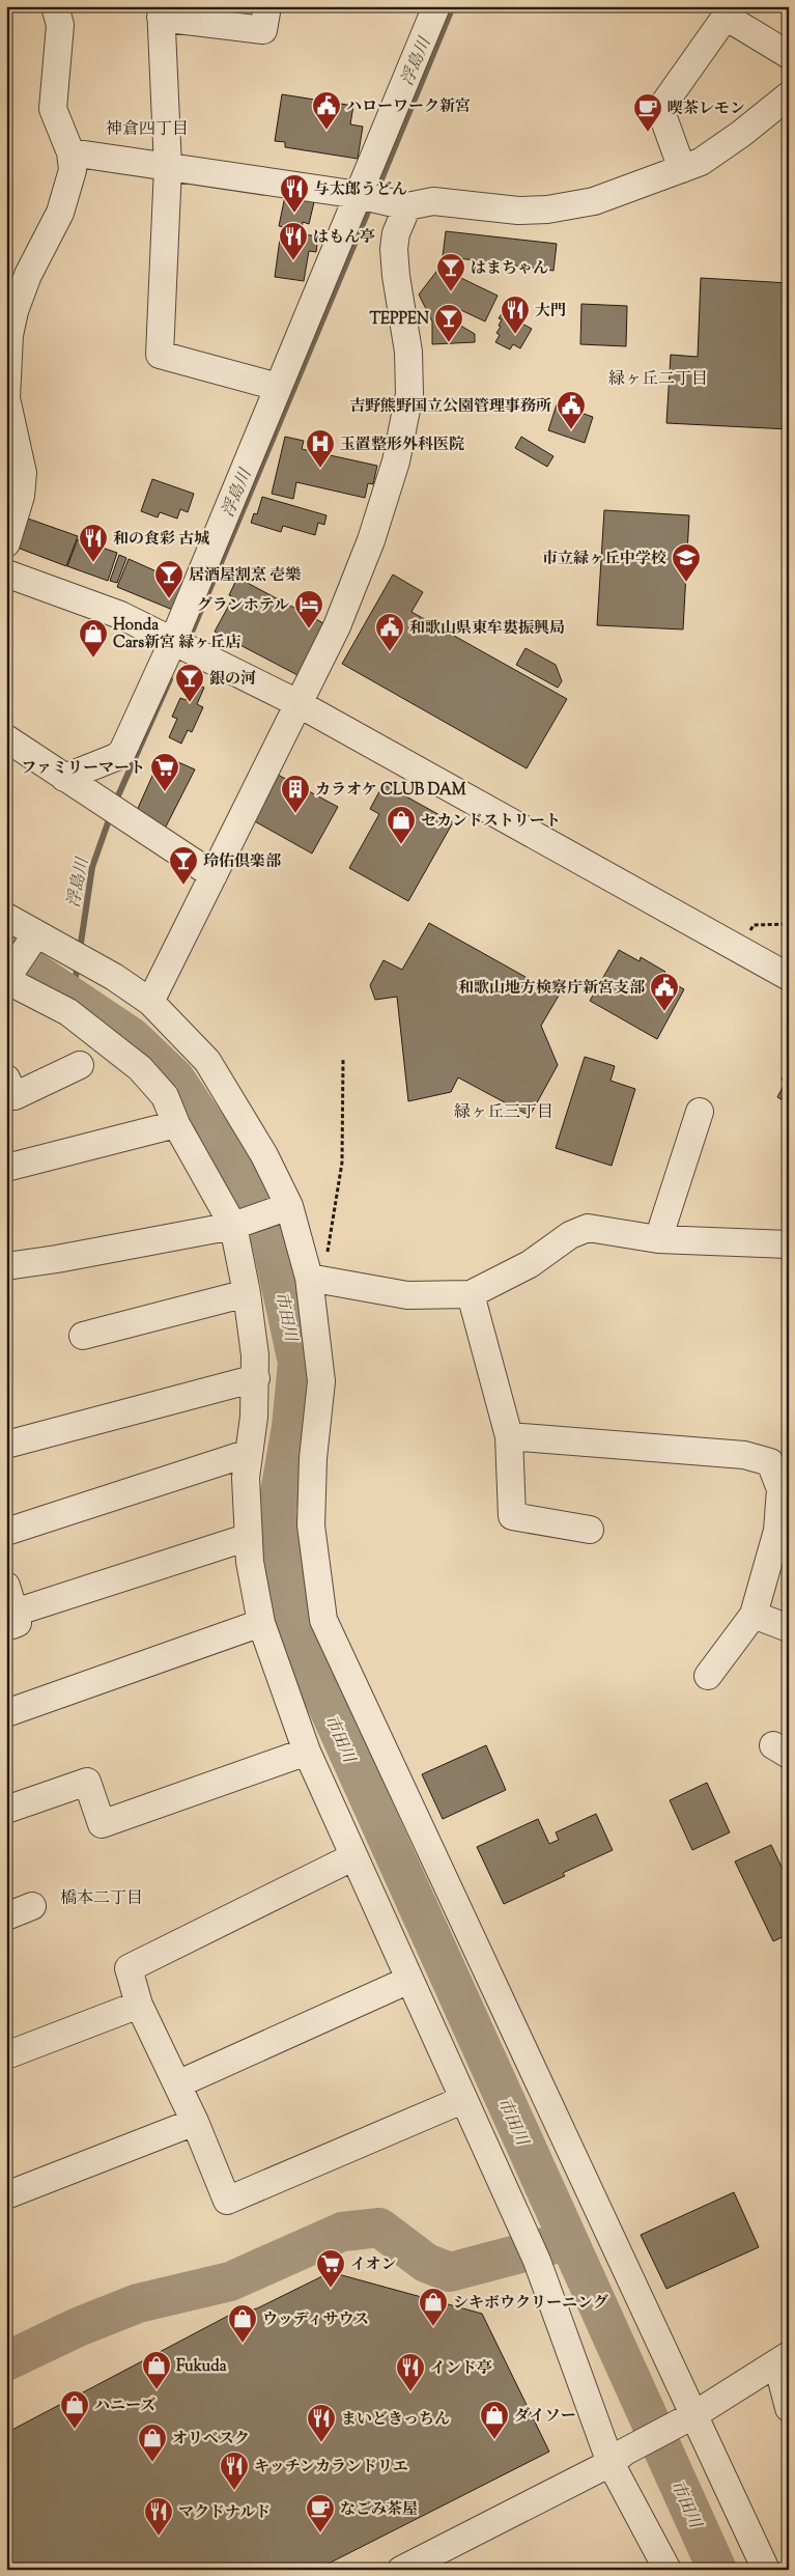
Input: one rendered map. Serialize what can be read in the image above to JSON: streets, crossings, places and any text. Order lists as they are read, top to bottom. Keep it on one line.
{"districts":["神倉四丁目","緑ヶ丘二丁目","緑ヶ丘三丁目","橋本二丁目"],"water":["浮島川","市田川"],"places":{"public building":["ハローワーク新宮","吉野熊野国立公園管理事務所","和歌山県東牟婁振興局","和歌山地方検察庁新宮支部"],"cafe":["喫茶レモン","なごみ茶屋"],"restaurant":["与太郎うどん","はもん亭","大門","和の食彩 古城","インド亭","まいどきっちん","キッチンカランドリエ","マクドナルド"],"bar":["はまちゃん","TEPPEN","居酒屋割烹 壱樂","銀の河","玲佑倶楽部"],"hospital":["玉置整形外科医院"],"school or university":["市立緑ヶ丘中学校"],"hotel":["グランホテル"],"shop":["Honda Cars新宮 緑ヶ丘店","セカンドストリート","シキボウクリーニング","ウッディサウス","Fukuda","ハニーズ","ダイソー","オリベスク"],"supermarket":["ファミリーマート","イオン"],"building":["カラオケ CLUB DAM"]}}
